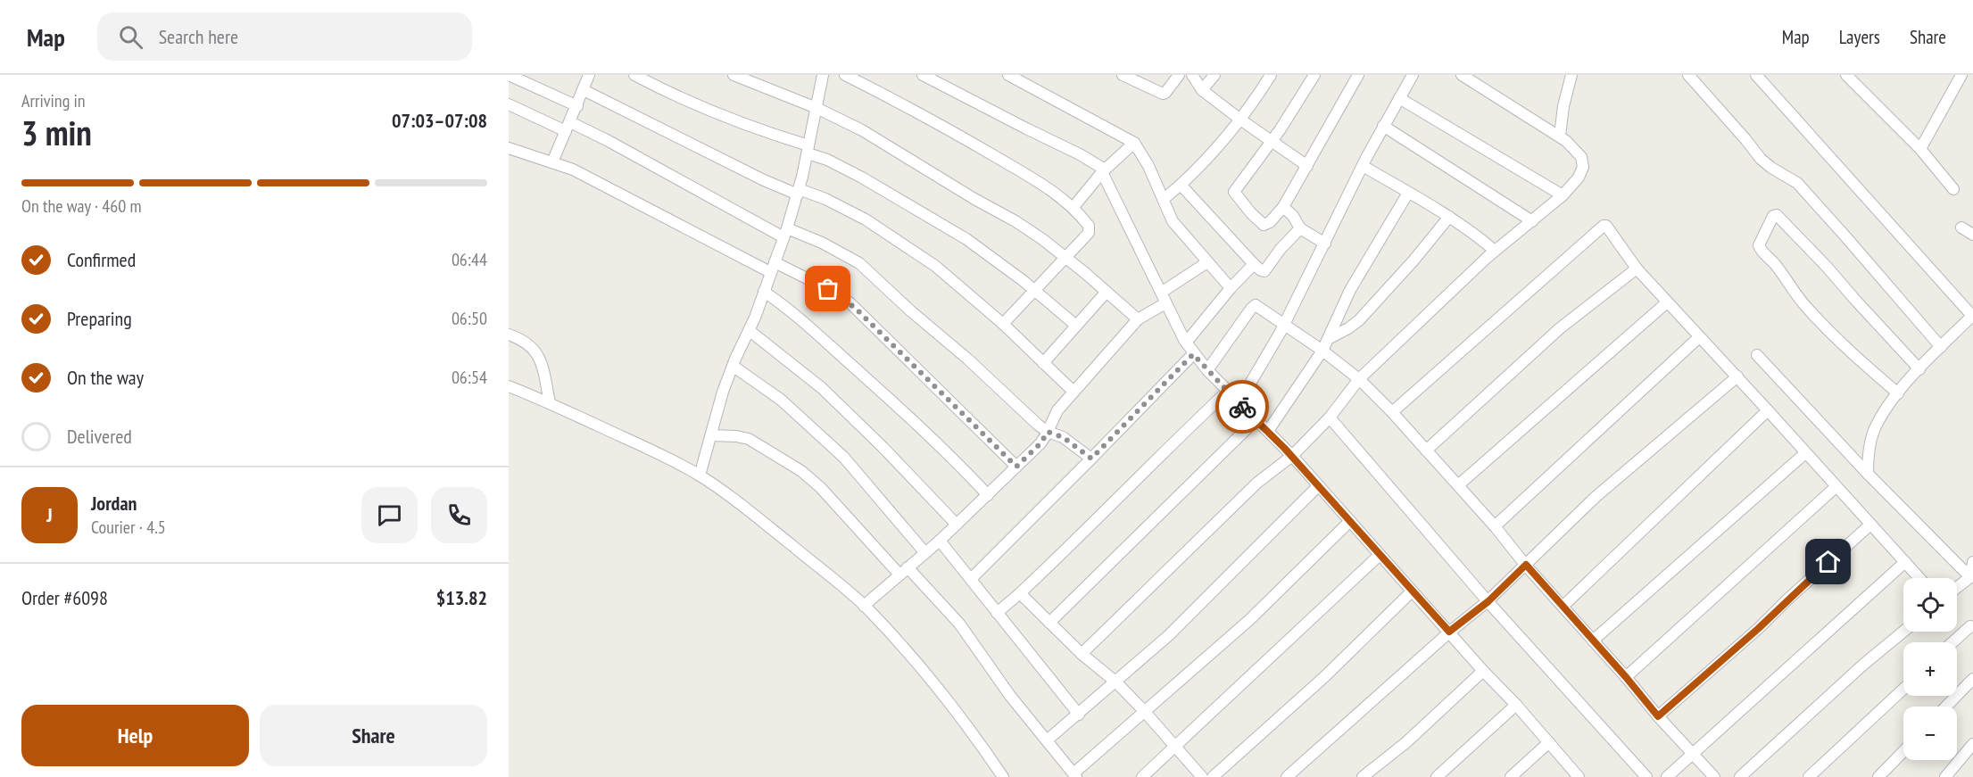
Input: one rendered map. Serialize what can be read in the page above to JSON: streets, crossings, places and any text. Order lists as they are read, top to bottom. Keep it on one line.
{"page":{"header":"Map","search":"Search here","nav":["Map","Layers","Share"],"heading":["3 min","Arriving in","07:03–07:08"],"panel":["Jordan","Courier · 4.5","Order #6098","$13.82"],"bar":"On the way · 460 m","list":[["Confirmed","06:44"],["Preparing","06:50"],["On the way","06:54"],"Delivered"],"round":"J","map_buttons":["+","−"],"buttons":["Help","Share"]}}
